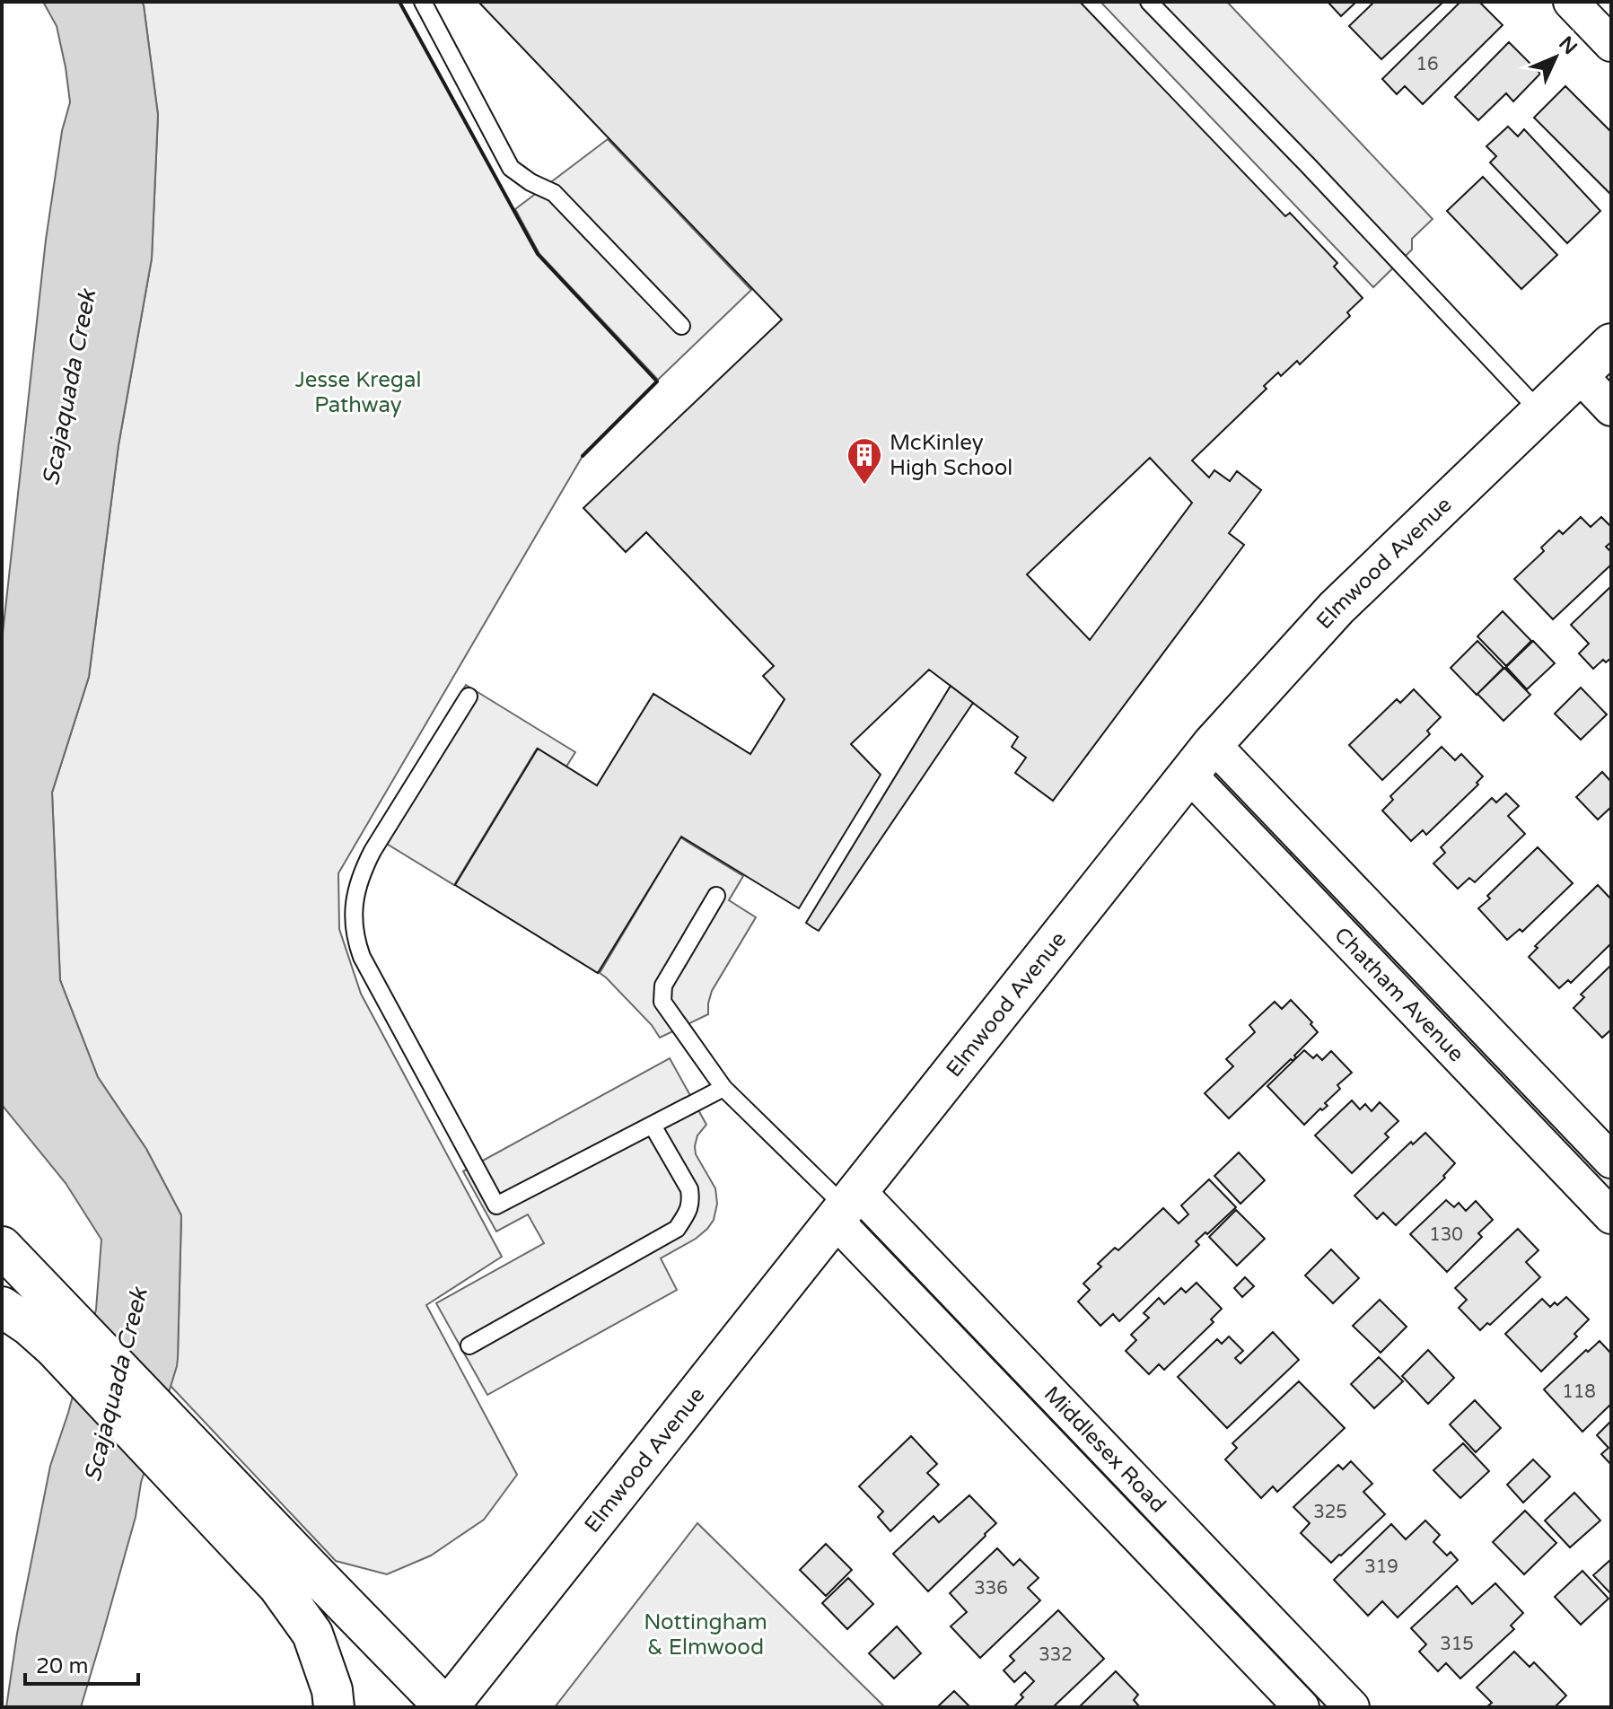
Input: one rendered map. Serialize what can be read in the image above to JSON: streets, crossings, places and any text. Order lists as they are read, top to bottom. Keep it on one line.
{"streets":{"main road":["Elmwood Avenue"],"street":["Chatham Avenue","Middlesex Road"]},"crossings":[["Elmwood Avenue","Chatham Avenue"],["Elmwood Avenue","Middlesex Road"]],"water":["Scajaquada Creek"],"parks":["Jesse Kregal Pathway","Nottingham & Elmwood"],"places":{"building":["McKinley High School"]},"house_numbers":["16","130","118","325","319","336","315","332"],"scale_bar":"20 m","north":"top right"}
